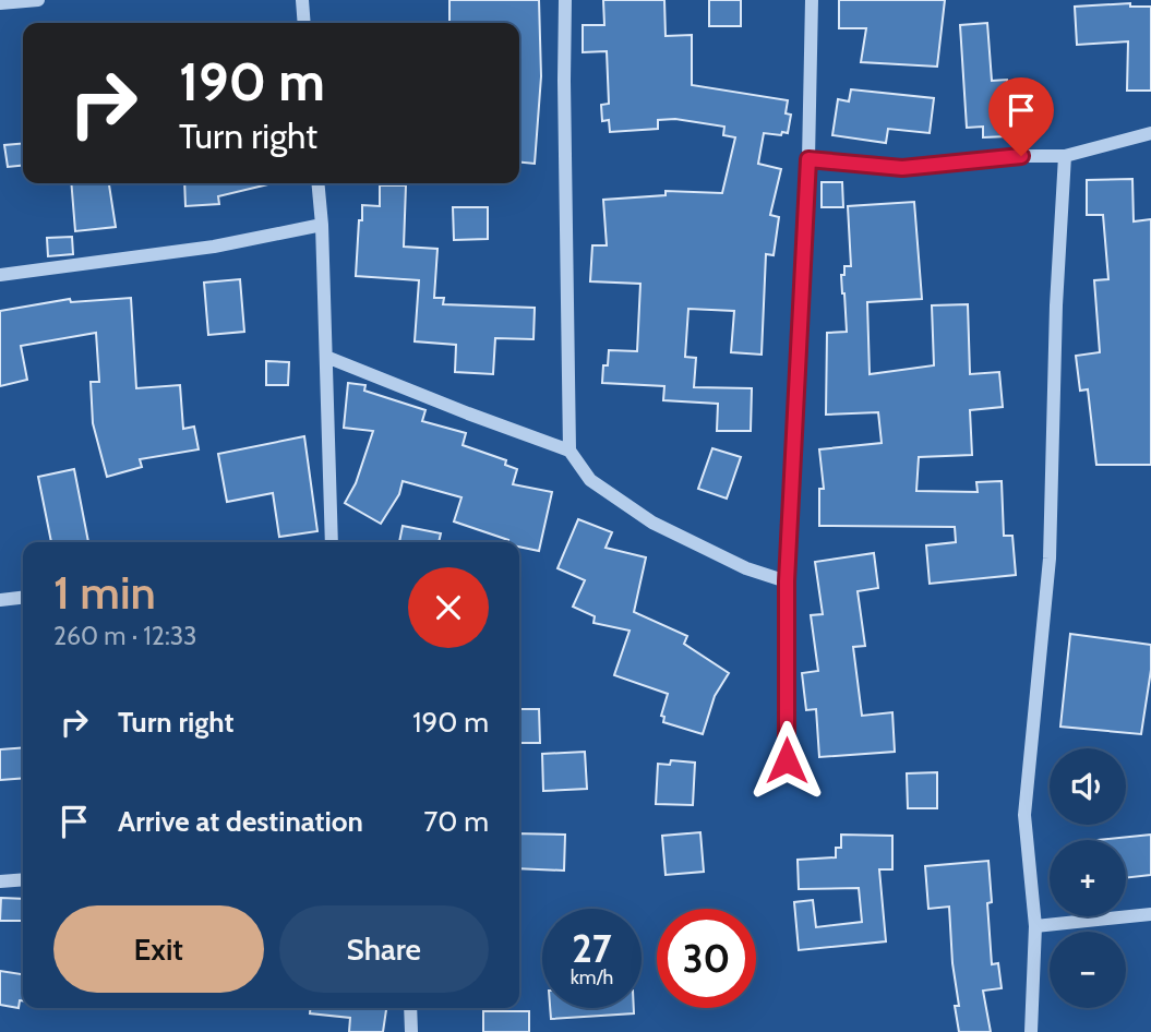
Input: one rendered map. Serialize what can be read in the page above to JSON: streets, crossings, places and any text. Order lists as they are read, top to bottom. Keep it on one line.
{"page":{"turn":["190 m","Turn right"],"heading":["1 min","260 m · 12:33"],"list":[{"name":"Turn right","value":"190 m"},{"name":"Arrive at destination","value":"70 m"}],"map_buttons":["+","−"],"buttons":["Exit","Share"],"speed":"27 km/h","limit":"30"}}
